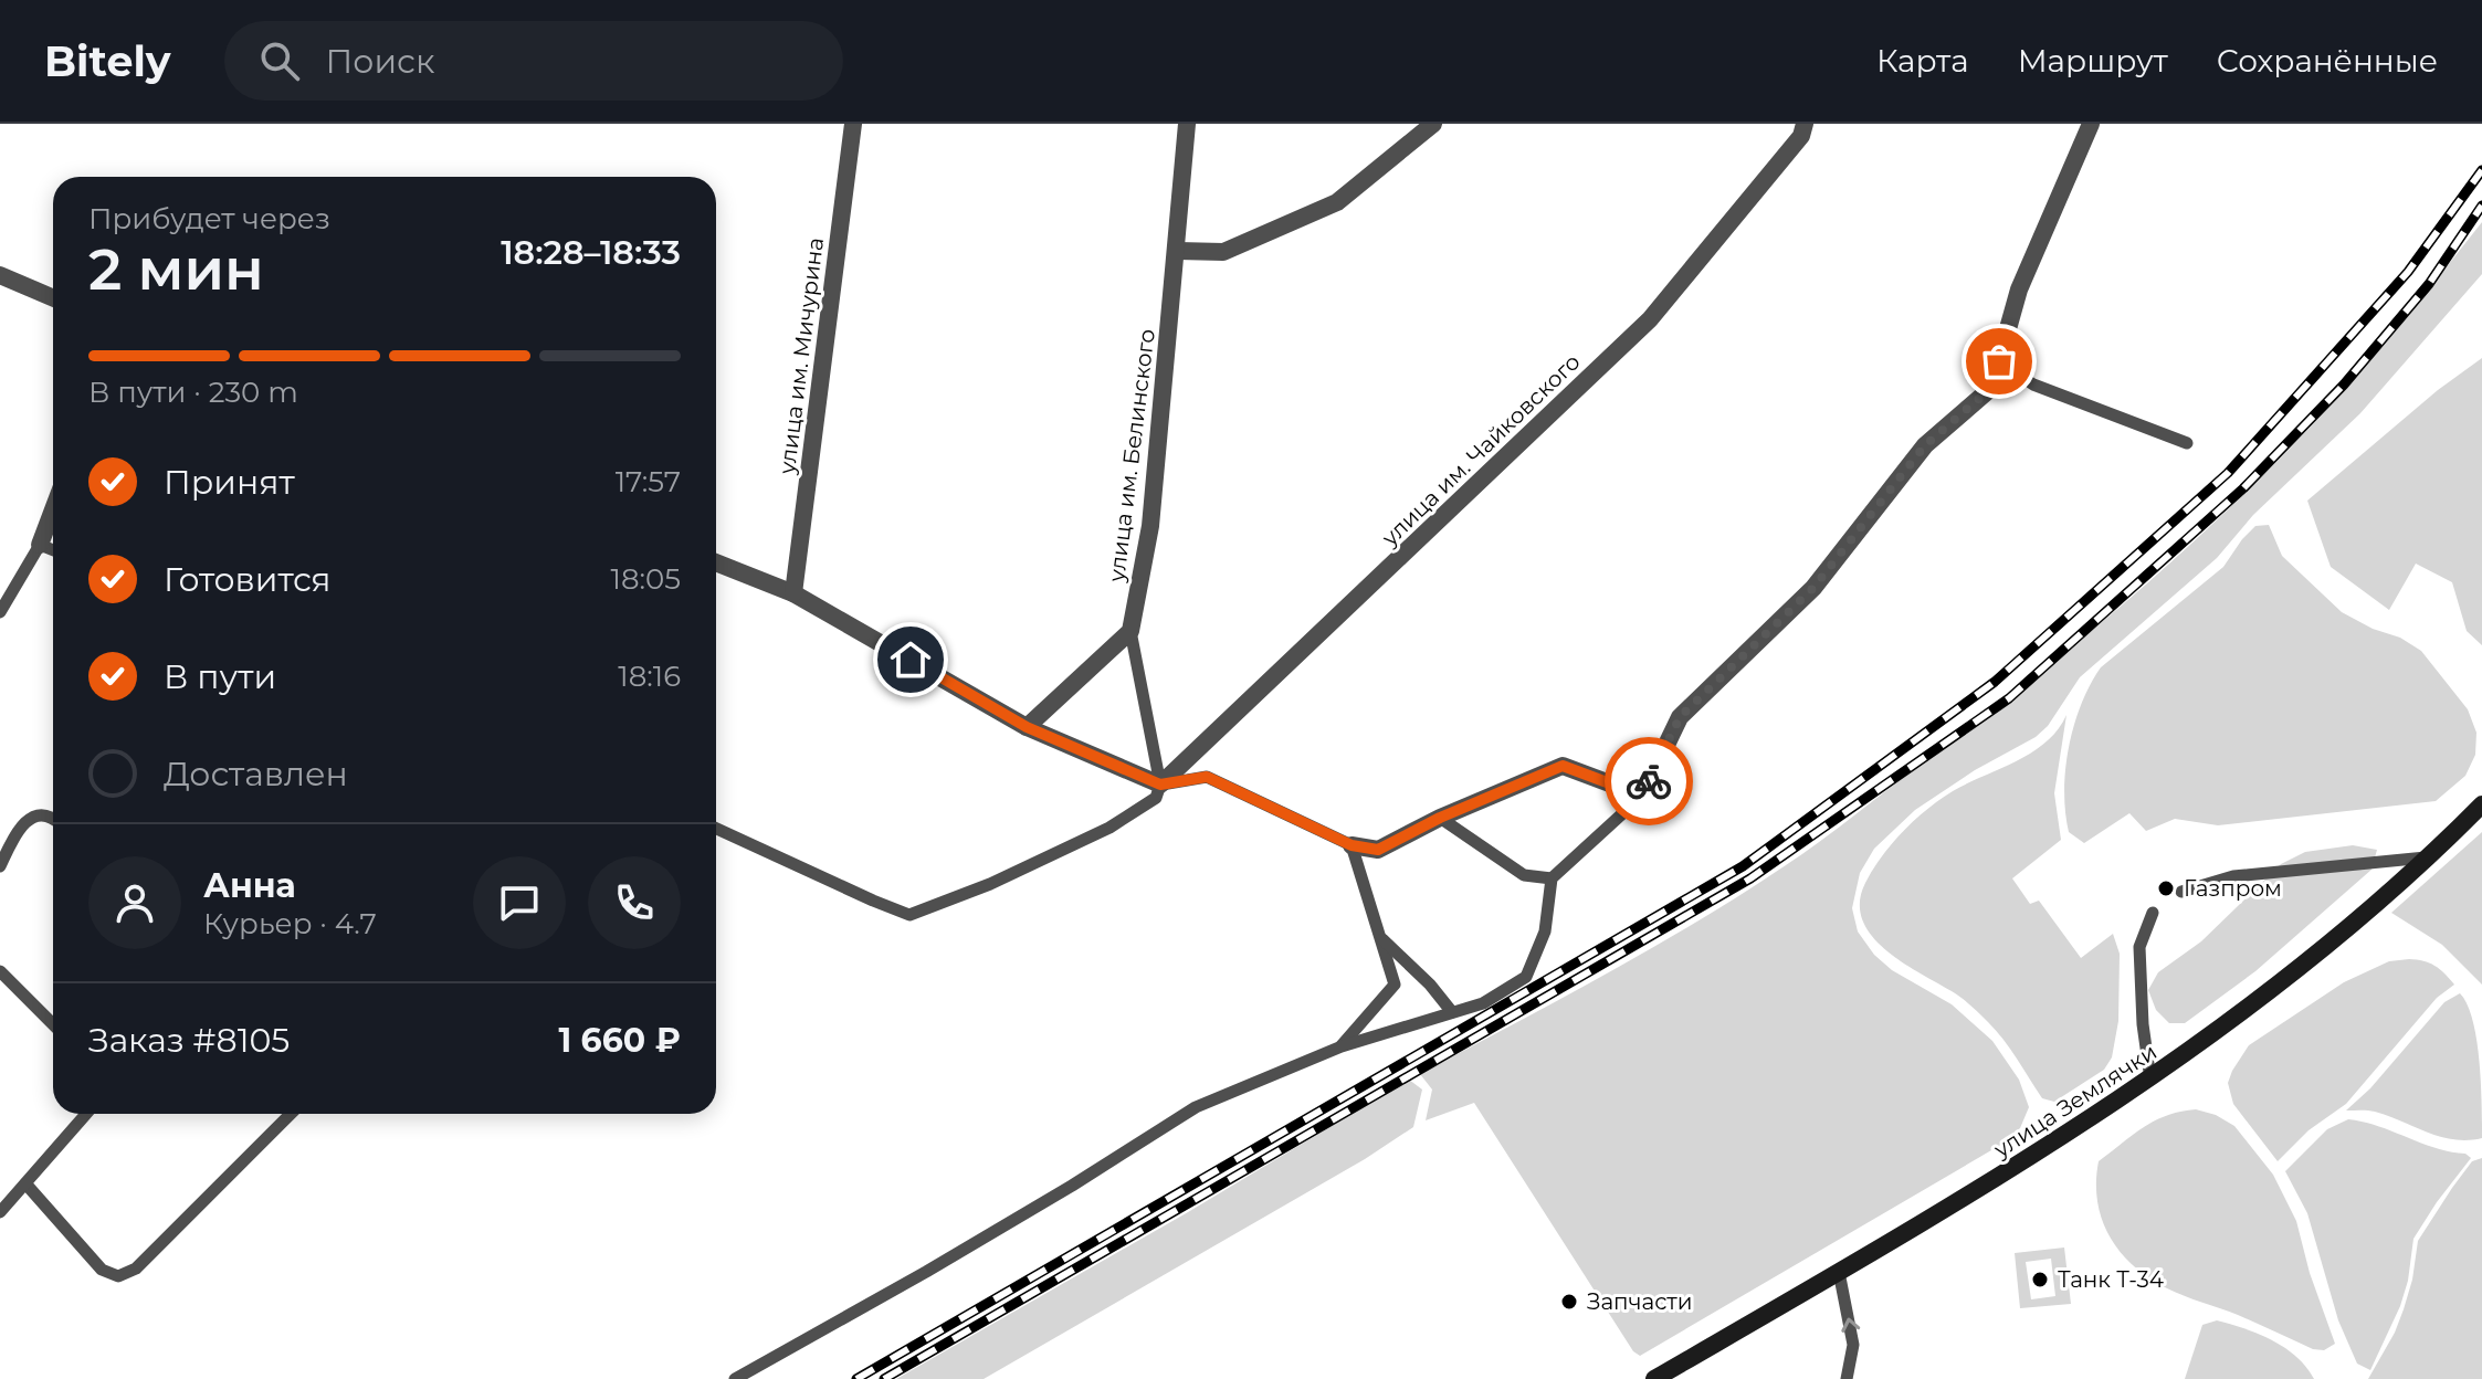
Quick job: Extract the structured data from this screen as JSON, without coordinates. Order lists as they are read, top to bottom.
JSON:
{
  "streets": {
    "main road": ["улица Землячки"],
    "street": ["улица им. Мичурина", "улица им. Чайковского", "улица им. Белинского"]
  },
  "places": ["Газпром", "Танк Т-34", "Запчасти"],
  "page": {
    "header": "Bitely",
    "search": "Поиск",
    "nav": ["Карта", "Маршрут", "Сохранённые"],
    "heading": ["2 мин", "Прибудет через", "18:28–18:33"],
    "panel": [
      "Анна",
      "Курьер · 4.7",
      "Заказ #8105",
      "1 660 ₽"
    ],
    "bar": "В пути · 230 m",
    "list": [
      ["Принят", "17:57"],
      ["Готовится", "18:05"],
      ["В пути", "18:16"],
      "Доставлен"
    ]
  }
}
